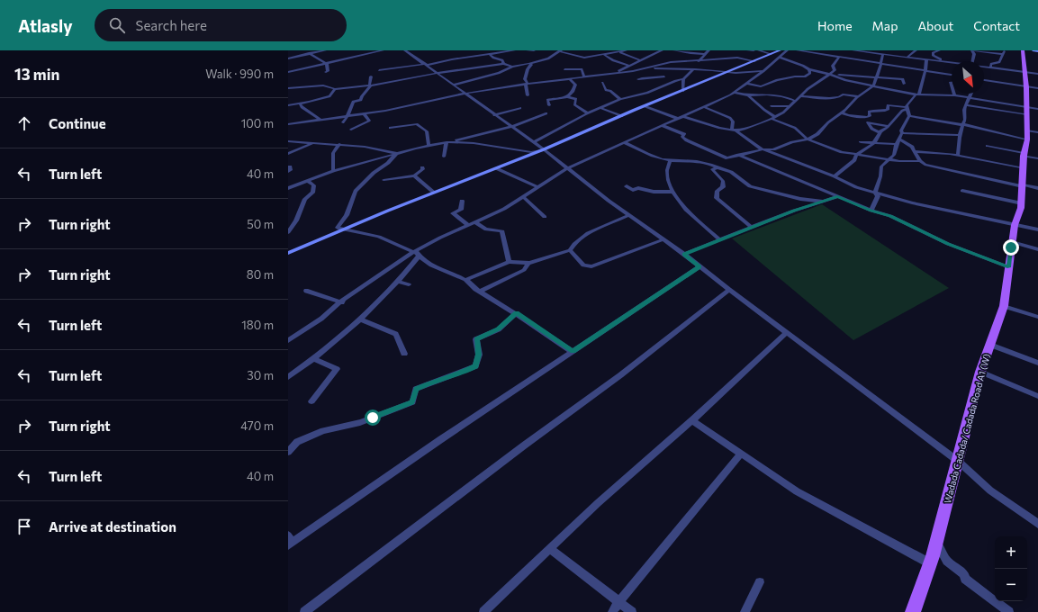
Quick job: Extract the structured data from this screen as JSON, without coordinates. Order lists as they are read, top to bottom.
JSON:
{
  "streets": {
    "main road": ["Wadada Cadada/ Cadada Road A1 (W)"]
  },
  "north": "bottom right",
  "page": {
    "header": "Atlasly",
    "search": "Search here",
    "nav": [
      "Home",
      "Map",
      "About",
      "Contact"
    ],
    "heading": ["13 min", "Walk · 990 m"],
    "list": [
      ["Continue", "100 m"],
      ["Turn left", "40 m"],
      ["Turn right", "50 m"],
      ["Turn right", "80 m"],
      ["Turn left", "180 m"],
      ["Turn left", "30 m"],
      ["Turn right", "470 m"],
      ["Turn left", "40 m"],
      "Arrive at destination"
    ],
    "map_buttons": ["+", "−"]
  }
}
